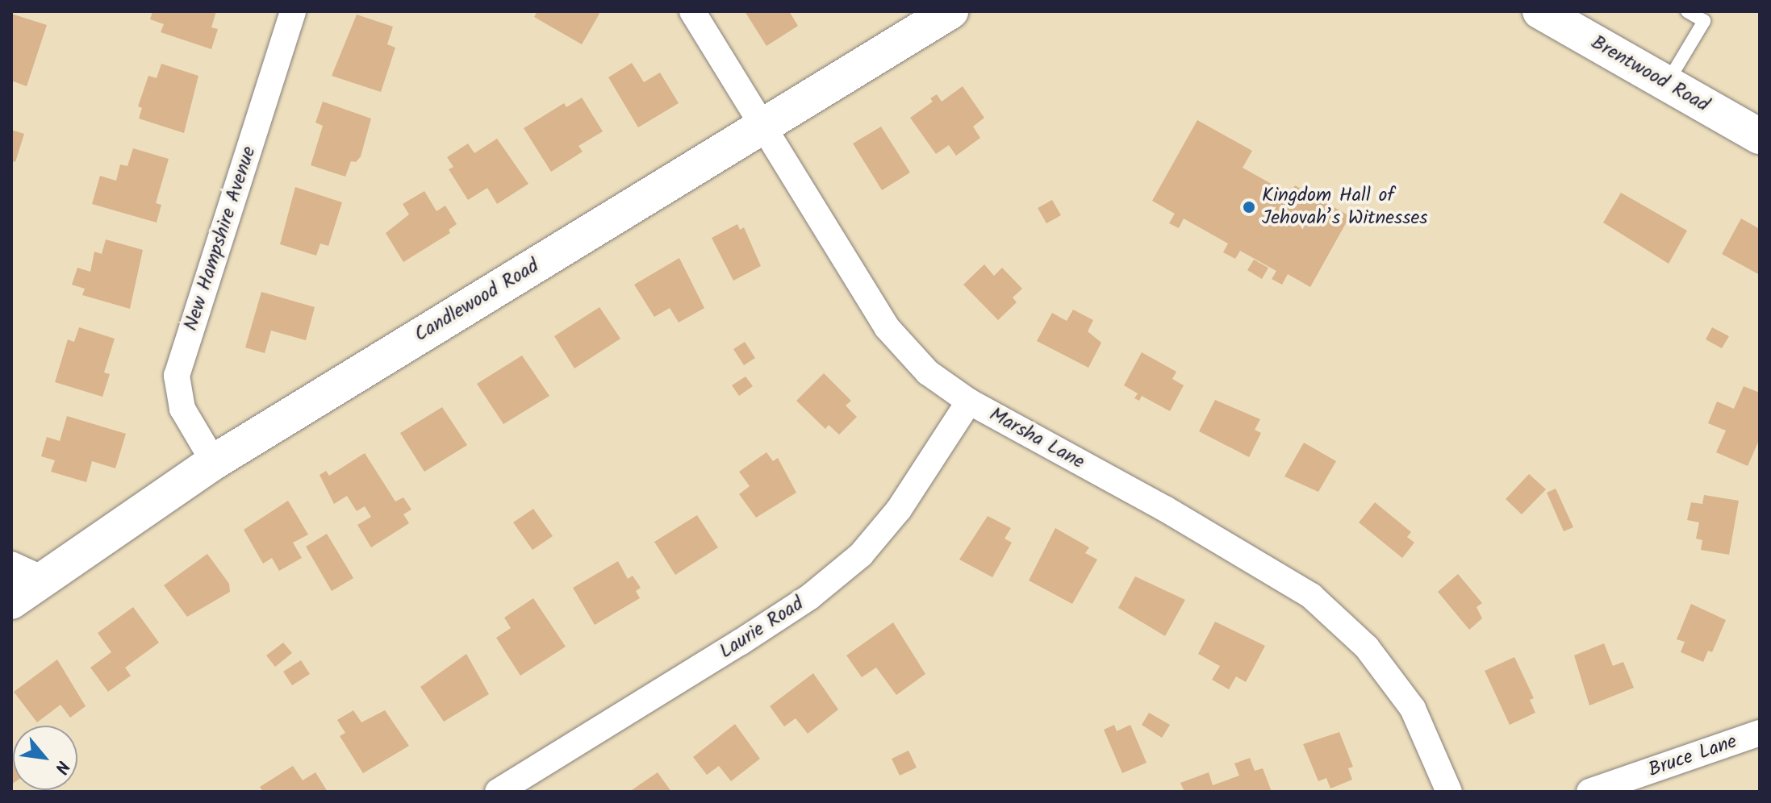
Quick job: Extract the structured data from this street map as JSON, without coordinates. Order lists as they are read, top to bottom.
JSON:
{
  "streets": {
    "street": [
      "Brentwood Road",
      "New Hampshire Avenue",
      "Candlewood Road",
      "Marsha Lane",
      "Laurie Road",
      "Bruce Lane"
    ]
  },
  "crossings": [
    ["New Hampshire Avenue", "Candlewood Road"],
    ["Candlewood Road", "Marsha Lane"],
    ["Marsha Lane", "Laurie Road"]
  ],
  "places": ["Kingdom Hall of Jehovah’s Witnesses"],
  "north": "bottom right"
}
